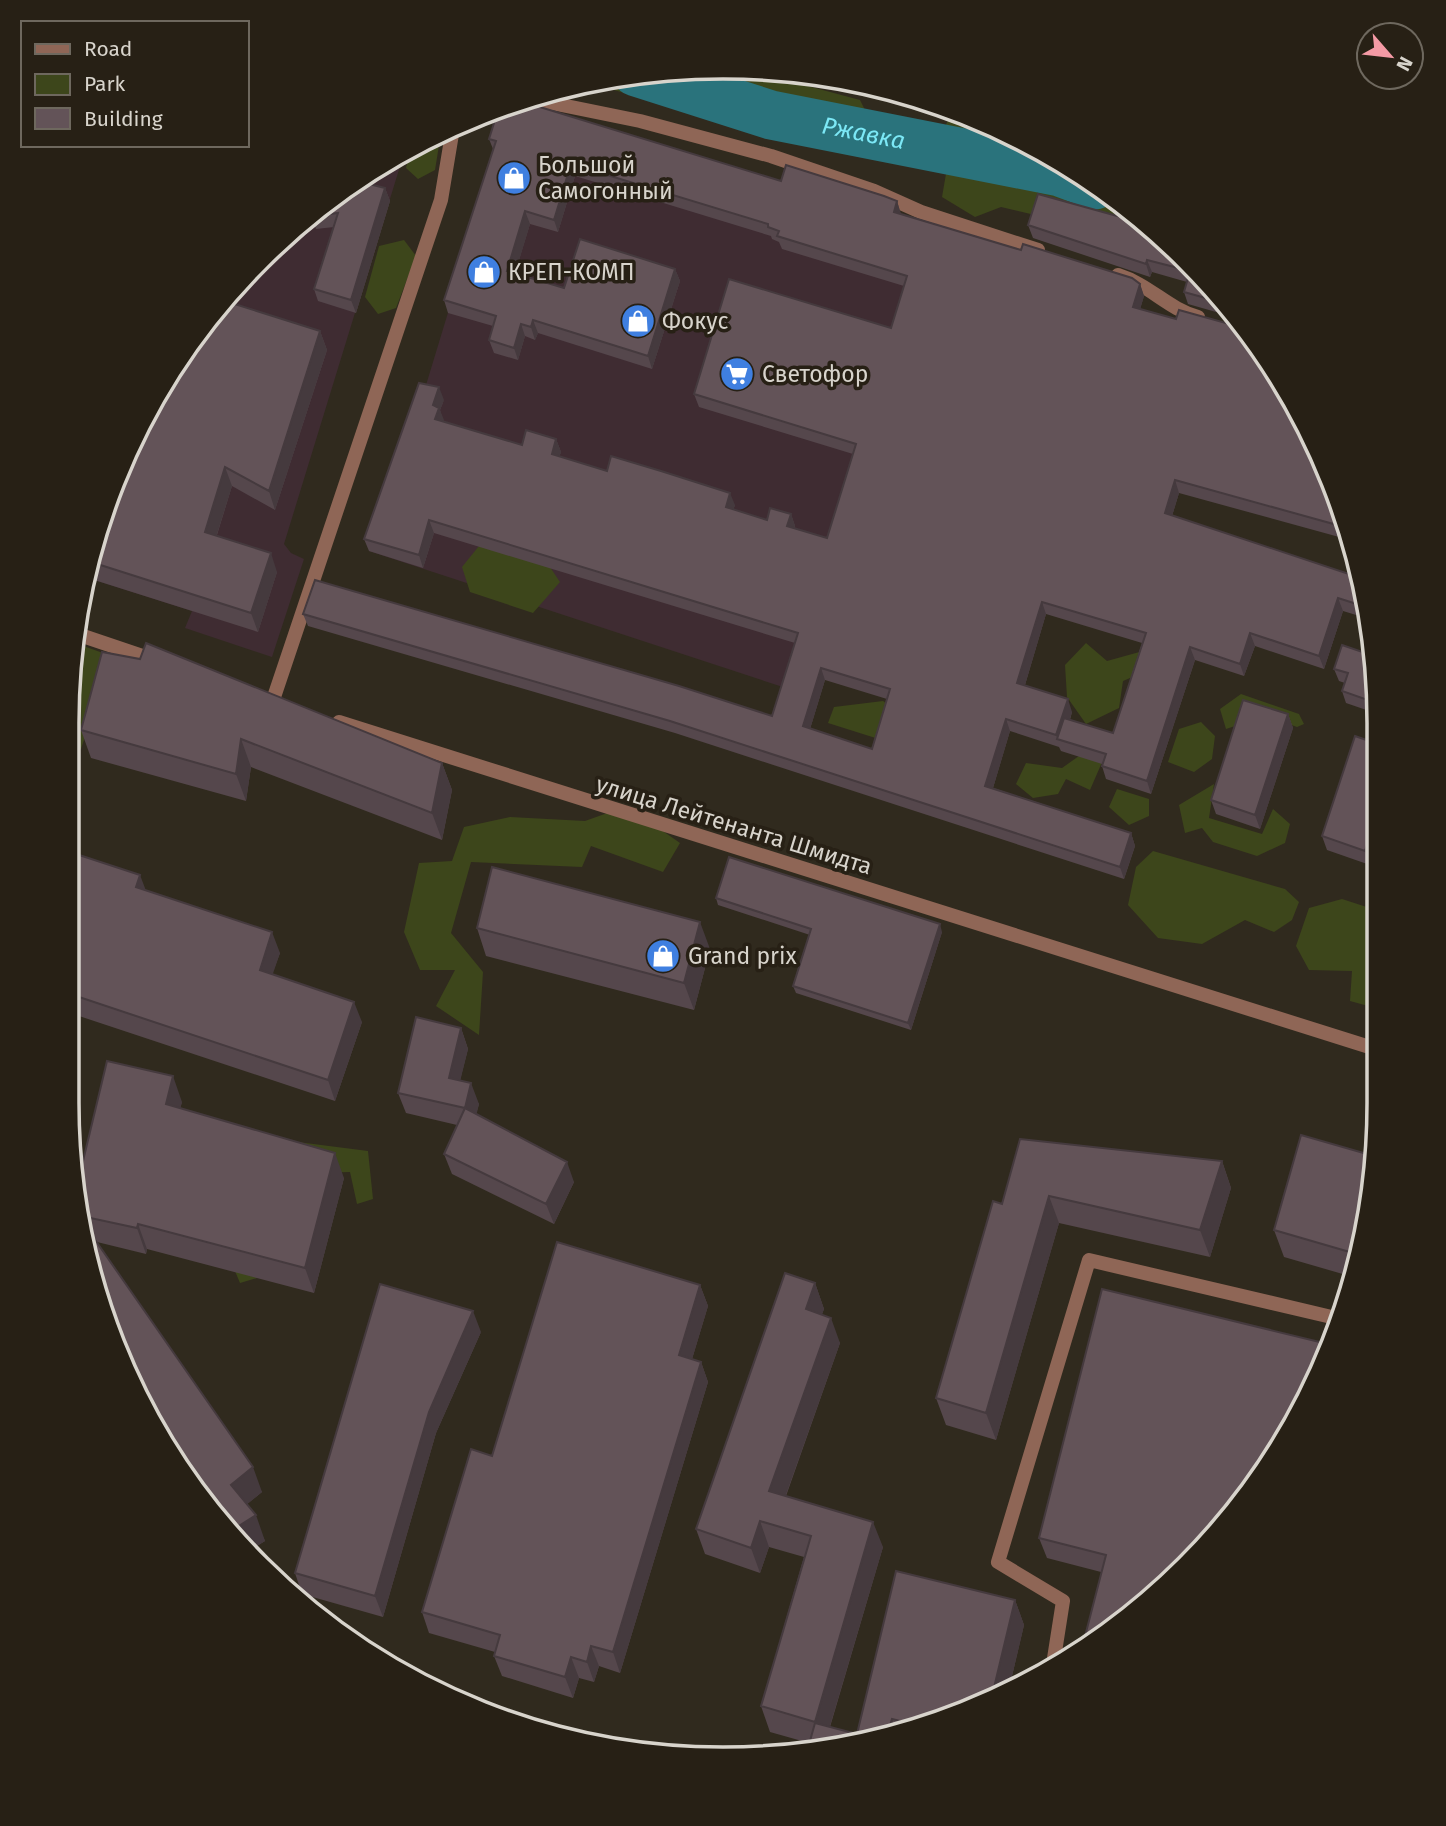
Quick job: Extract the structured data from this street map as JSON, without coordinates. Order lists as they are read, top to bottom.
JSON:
{
  "streets": {
    "street": ["улица Лейтенанта Шмидта"]
  },
  "water": ["Ржавка"],
  "places": {
    "shop": [
      "Большой Самогонный",
      "КРЕП-КОМП",
      "Фокус",
      "Grand prix"
    ],
    "supermarket": ["Светофор"]
  },
  "legend": ["Road", "Park", "Building"],
  "north": "bottom right"
}
